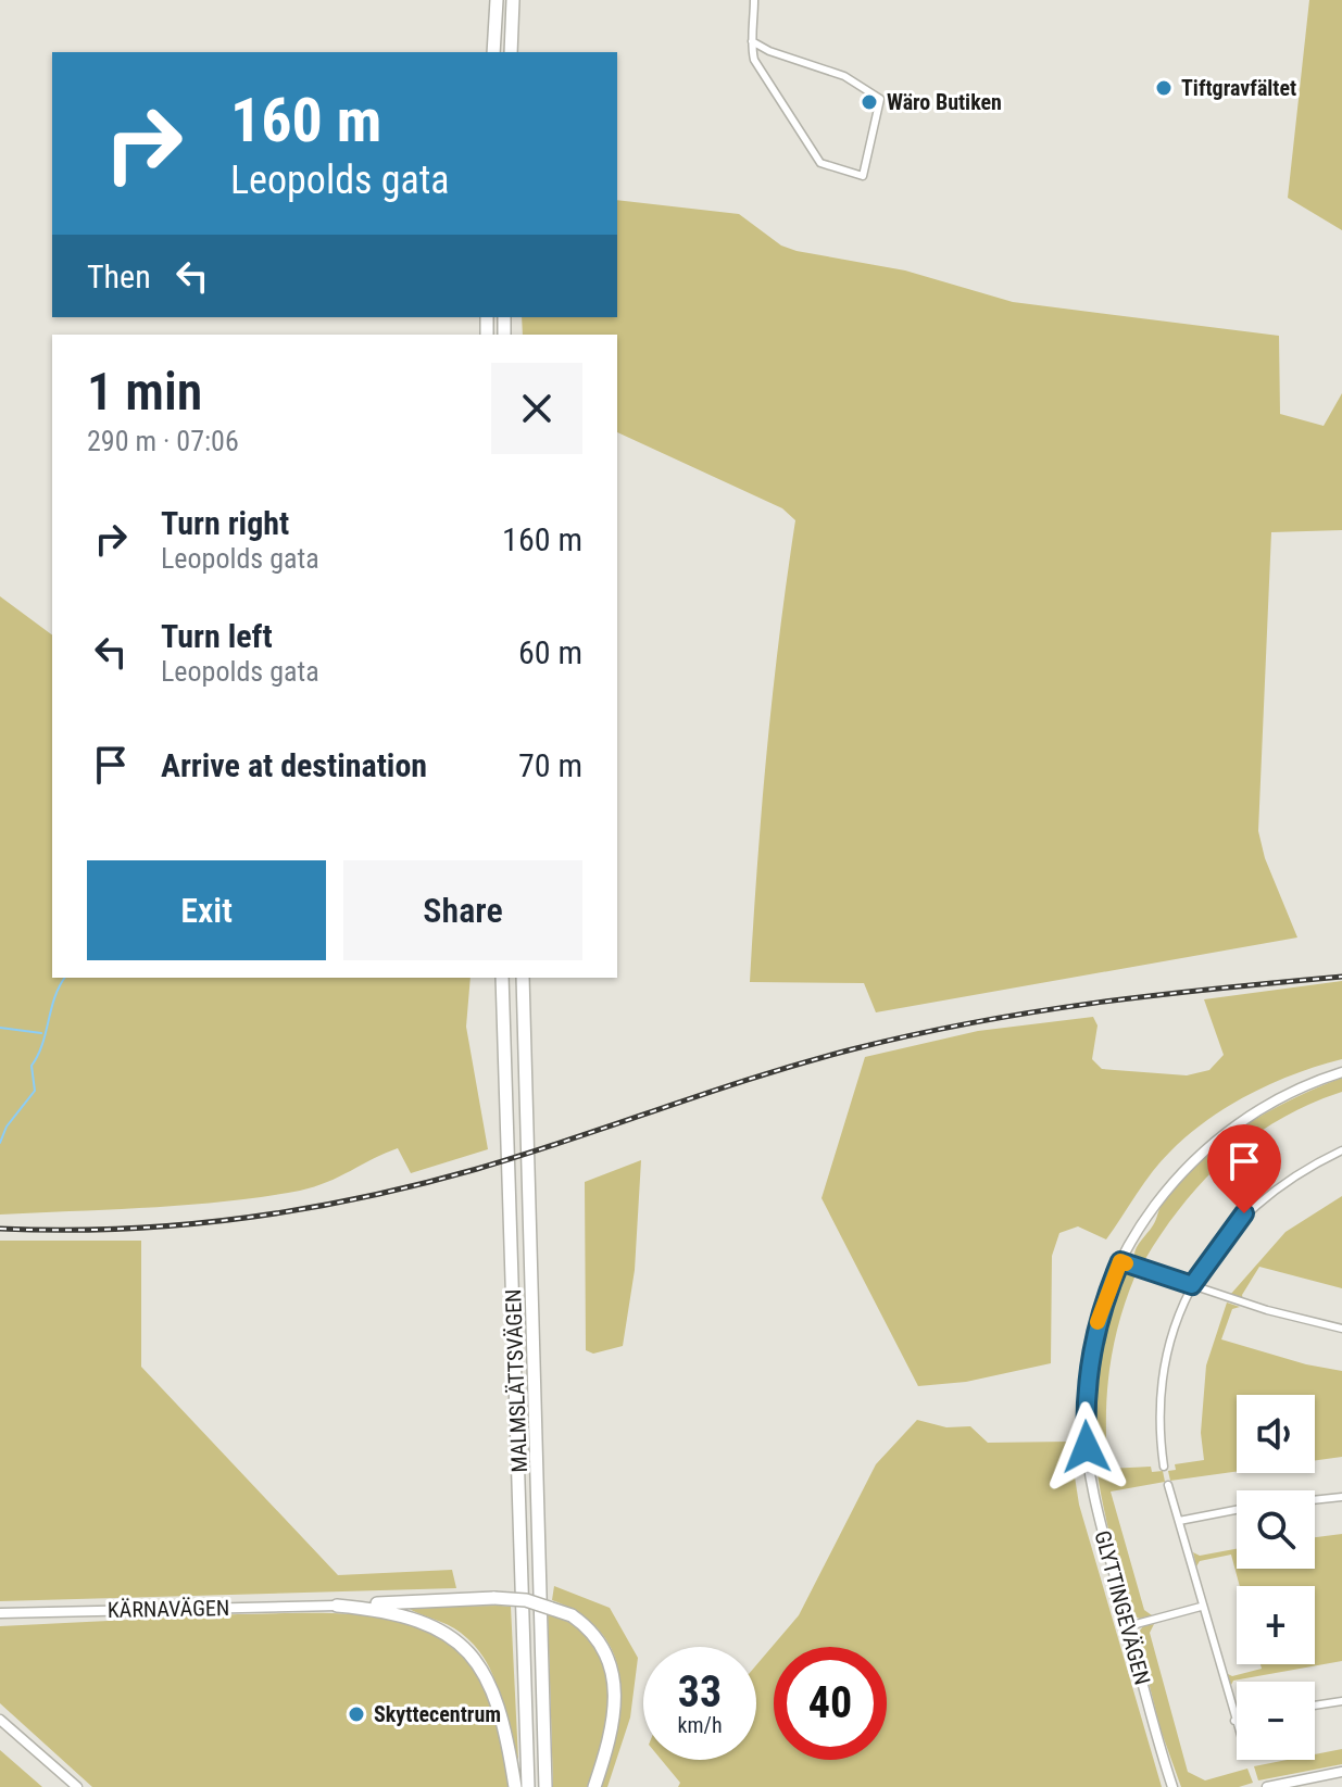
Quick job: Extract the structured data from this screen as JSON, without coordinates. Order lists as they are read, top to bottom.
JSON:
{
  "streets": {
    "highway": ["MALMSLÄTTSVÄGEN"],
    "street": ["GLYTTINGEVÄGEN", "KÄRNAVÄGEN"]
  },
  "places": ["Tiftgravfältet", "Wäro Butiken", "Skyttecentrum"],
  "page": {
    "turn": ["160 m", "Leopolds gata"],
    "then": "Then",
    "heading": ["1 min", "290 m · 07:06"],
    "list": [
      {
        "name": "Turn right",
        "note": "Leopolds gata",
        "value": "160 m"
      },
      {
        "name": "Turn left",
        "note": "Leopolds gata",
        "value": "60 m"
      },
      {
        "name": "Arrive at destination",
        "value": "70 m"
      }
    ],
    "buttons": ["Exit", "Share"],
    "map_buttons": ["+", "−"],
    "speed": "33 km/h",
    "limit": "40"
  }
}
